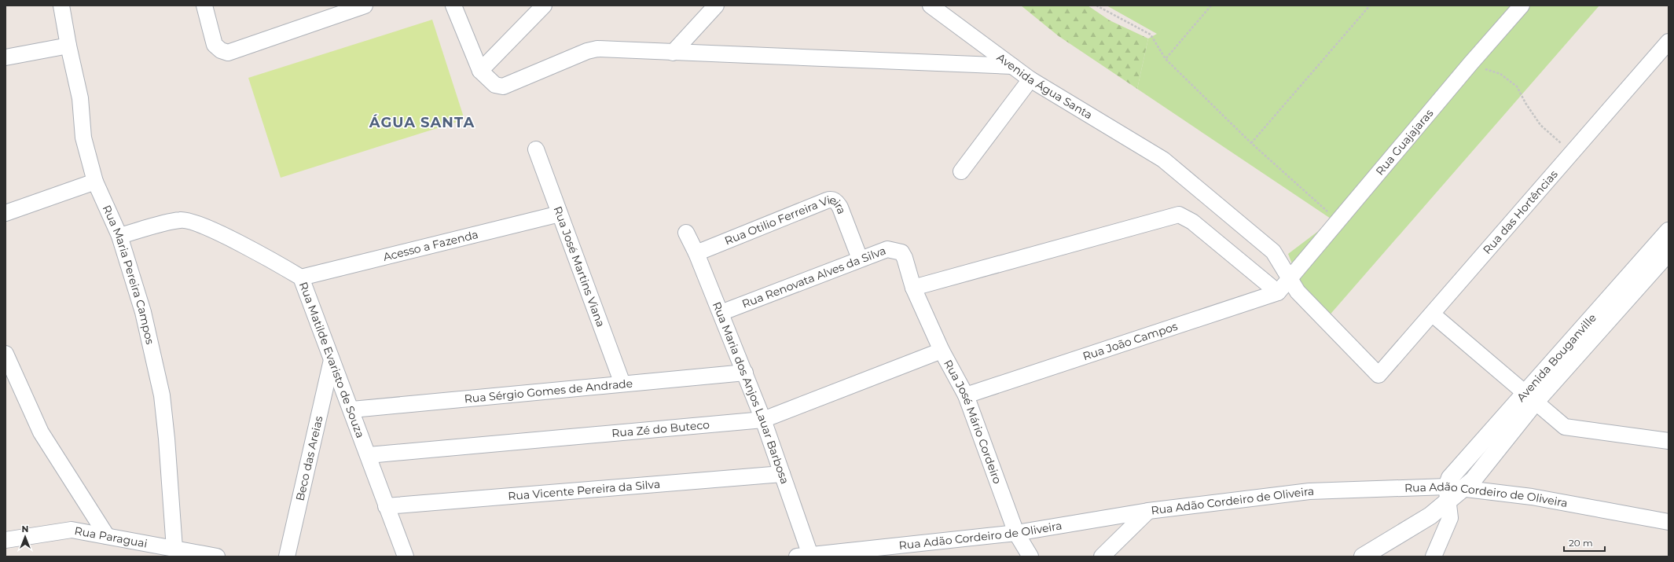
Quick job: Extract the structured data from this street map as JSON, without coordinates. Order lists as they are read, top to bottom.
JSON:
{
  "streets": {
    "street": [
      "Avenida Água Santa",
      "Rua Guajajaras",
      "Rua das Hortências",
      "Rua Otilio Ferreira Vieira",
      "Acesso a Fazenda",
      "Rua José Martins Viana",
      "Rua Maria Pereira Campos",
      "Rua Renovata Alves da Silva",
      "Rua João Campos",
      "Avenida Bouganville",
      "Rua Matilde Evaristo de Souza",
      "Rua Sérgio Gomes de Andrade",
      "Rua Maria dos Anjos Lauar Barbosa",
      "Rua José Mário Cordeiro",
      "Rua Zé do Buteco",
      "Beco das Areias",
      "Rua Vicente Pereira da Silva",
      "Rua Adão Cordeiro de Oliveira",
      "Rua Paraguai"
    ]
  },
  "crossings": [
    ["Avenida Água Santa", "Rua Guajajaras"],
    ["Avenida Água Santa", "Rua das Hortências"],
    ["Rua Otilio Ferreira Vieira", "Rua Renovata Alves da Silva"],
    ["Rua Otilio Ferreira Vieira", "Rua Maria dos Anjos Lauar Barbosa"],
    ["Acesso a Fazenda", "Rua José Martins Viana"],
    ["Acesso a Fazenda", "Rua Matilde Evaristo de Souza"],
    ["Rua José Martins Viana", "Rua Sérgio Gomes de Andrade"],
    ["Rua Maria Pereira Campos", "Rua Matilde Evaristo de Souza"],
    ["Rua Maria Pereira Campos", "Rua Paraguai"],
    ["Rua Renovata Alves da Silva", "Rua Maria dos Anjos Lauar Barbosa"],
    ["Rua Renovata Alves da Silva", "Rua José Mário Cordeiro"],
    ["Rua João Campos", "Rua José Mário Cordeiro"],
    ["Avenida Bouganville", "Rua Adão Cordeiro de Oliveira"],
    ["Rua Matilde Evaristo de Souza", "Rua Sérgio Gomes de Andrade"],
    ["Rua Matilde Evaristo de Souza", "Rua Zé do Buteco"],
    ["Rua Matilde Evaristo de Souza", "Beco das Areias"],
    ["Rua Matilde Evaristo de Souza", "Rua Vicente Pereira da Silva"],
    ["Rua Sérgio Gomes de Andrade", "Rua Maria dos Anjos Lauar Barbosa"],
    ["Rua Maria dos Anjos Lauar Barbosa", "Rua Zé do Buteco"],
    ["Rua Maria dos Anjos Lauar Barbosa", "Rua Vicente Pereira da Silva"],
    ["Rua Maria dos Anjos Lauar Barbosa", "Rua Adão Cordeiro de Oliveira"],
    ["Rua José Mário Cordeiro", "Rua Zé do Buteco"],
    ["Rua José Mário Cordeiro", "Rua Adão Cordeiro de Oliveira"]
  ],
  "districts": ["ÁGUA SANTA"],
  "scale_bar": "20 m",
  "north": "top"
}
